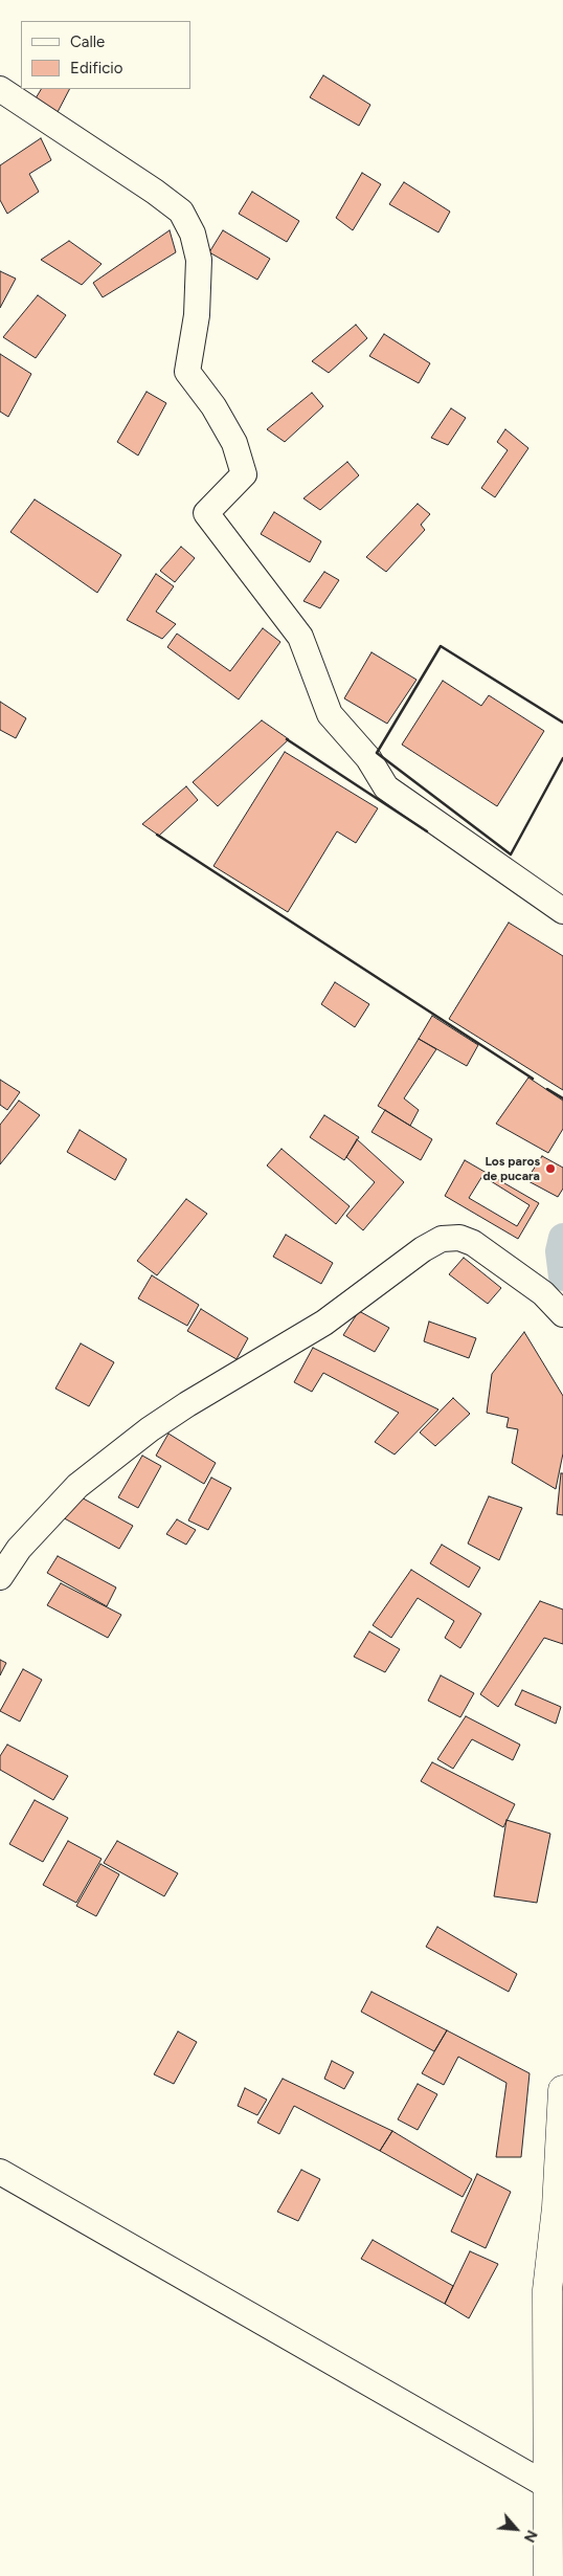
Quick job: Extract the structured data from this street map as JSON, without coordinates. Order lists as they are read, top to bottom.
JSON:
{
  "places": ["Los paros de pucara"],
  "legend": ["Calle", "Edificio"],
  "north": "bottom right"
}
